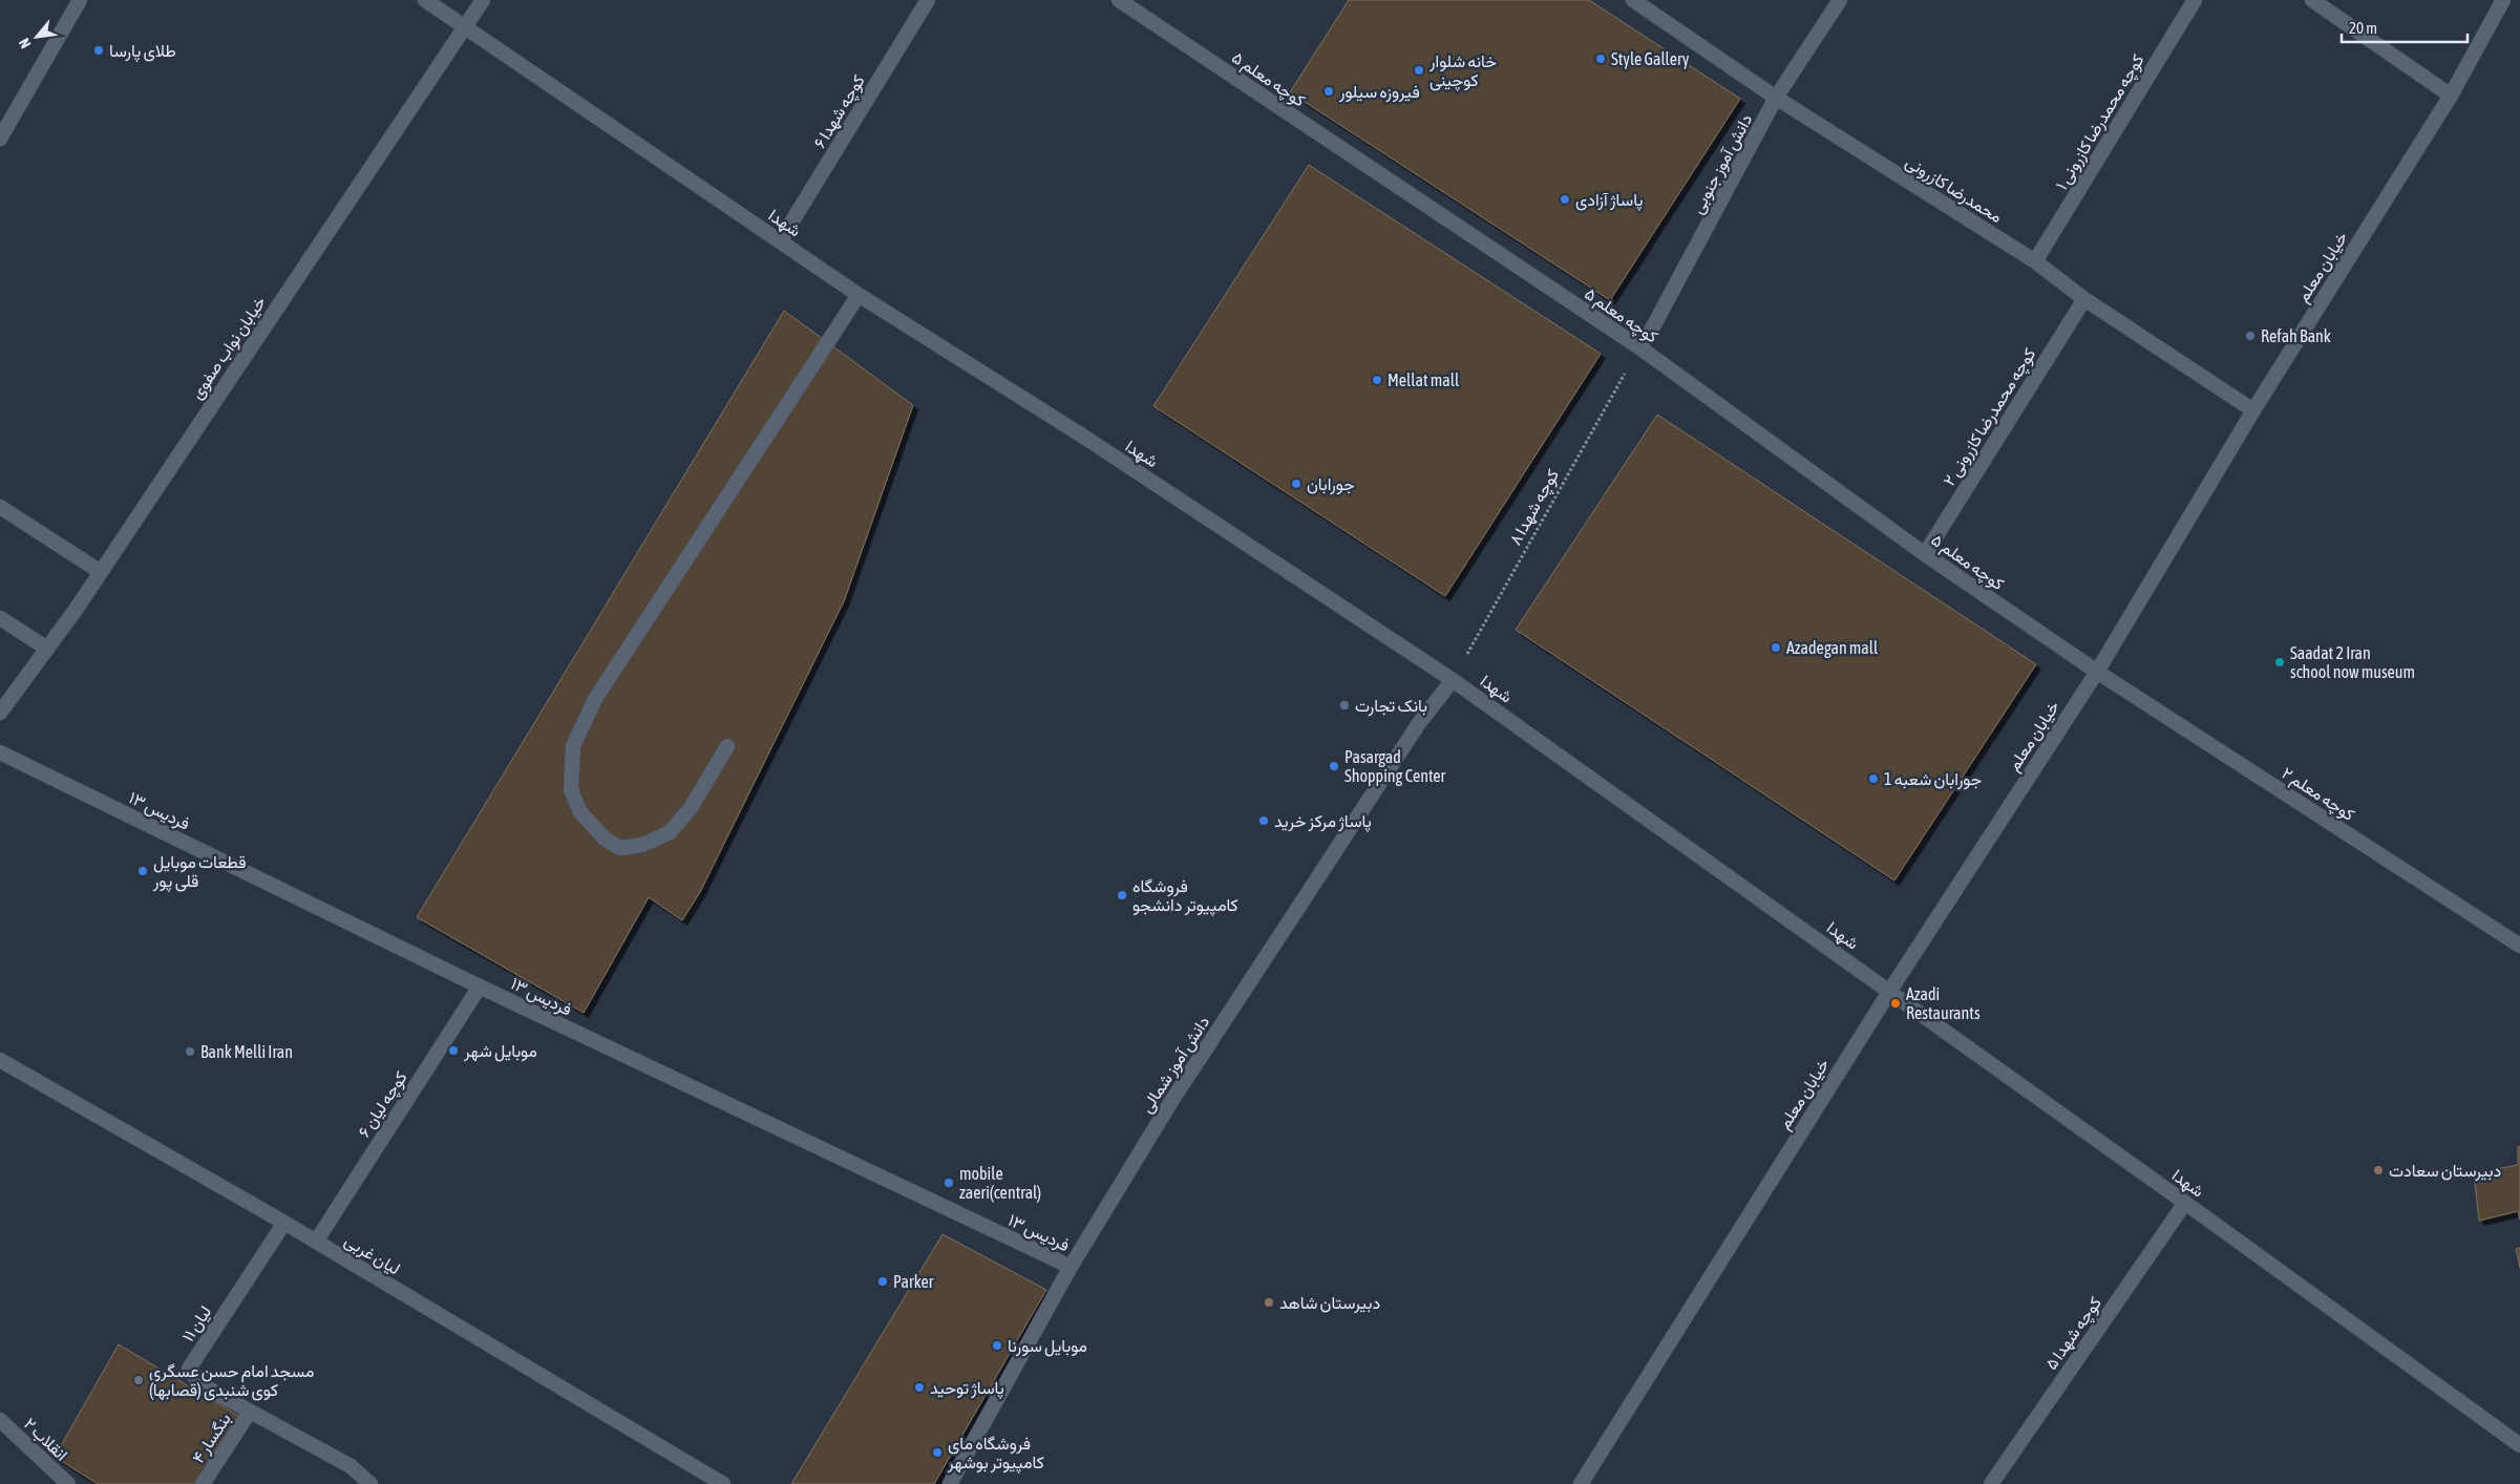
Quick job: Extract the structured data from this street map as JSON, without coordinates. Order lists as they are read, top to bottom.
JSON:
{
  "streets": {
    "street": [
      "کوچه معلم ۵",
      "کوچه شهدا ۶",
      "کوچه محمدرضا کازرونی ۱",
      "دانش آموز جنوبی",
      "محمدرضا کازرونی",
      "شهدا",
      "خیابان معلم",
      "خیابان نواب صفوی",
      "کوچه محمدرضا کازرونی ۲",
      "کوچه معلم ۲",
      "فردیس ۱۳",
      "دانش آموز شمالی",
      "کوچه لیان ۶",
      "لیان غربی",
      "لیان ۱۱",
      "کوچه شهدا ۵",
      "بنگسار ۴",
      "انقلاب ۲"
    ],
    "path": ["کوچه شهدا ۸"]
  },
  "crossings": [
    ["کوچه معلم ۵", "دانش آموز جنوبی"],
    ["کوچه معلم ۵", "خیابان معلم"],
    ["کوچه معلم ۵", "کوچه محمدرضا کازرونی ۲"],
    ["کوچه معلم ۵", "کوچه شهدا ۸"],
    ["کوچه معلم ۵", "کوچه معلم ۲"],
    ["کوچه شهدا ۶", "شهدا"],
    ["کوچه محمدرضا کازرونی ۱", "محمدرضا کازرونی"],
    ["دانش آموز جنوبی", "محمدرضا کازرونی"],
    ["دانش آموز جنوبی", "کوچه شهدا ۸"],
    ["محمدرضا کازرونی", "خیابان معلم"],
    ["محمدرضا کازرونی", "کوچه محمدرضا کازرونی ۲"],
    ["شهدا", "خیابان معلم"],
    ["شهدا", "خیابان نواب صفوی"],
    ["شهدا", "کوچه شهدا ۸"],
    ["شهدا", "دانش آموز شمالی"],
    ["شهدا", "کوچه شهدا ۵"],
    ["خیابان معلم", "کوچه معلم ۲"],
    ["کوچه شهدا ۸", "دانش آموز شمالی"],
    ["فردیس ۱۳", "دانش آموز شمالی"],
    ["فردیس ۱۳", "کوچه لیان ۶"],
    ["کوچه لیان ۶", "لیان غربی"],
    ["لیان غربی", "لیان ۱۱"],
    ["لیان ۱۱", "بنگسار ۴"]
  ],
  "places": [
    "طلای پارسا",
    "Style Gallery",
    "خانه شلوار کوچینی",
    "فیروزه سیلور",
    "پاساژ آزادی",
    "Refah Bank",
    "Mellat mall",
    "جورابان",
    "Azadegan mall",
    "Saadat 2 Iran school now museum",
    "بانک تجارت",
    "Pasargad Shopping Center",
    "جورابان شعبه 1",
    "پاساژ مرکز خرید",
    "قطعات موبایل قلی پور",
    "فروشگاه کامپیوتر دانشجو",
    "Azadi Restaurants",
    "موبایل شهر",
    "Bank Melli Iran",
    "دبیرستان سعادت",
    "mobile zaeri(central)",
    "Parker",
    "دبیرستان شاهد",
    "موبایل سورنا",
    "مسجد امام حسن عسگری کوی شنبدی (قصابها)",
    "پاساژ توحید",
    "فروشگاه مای کامپیوتر بوشهر"
  ],
  "scale_bar": "20 m",
  "north": "bottom left"
}
